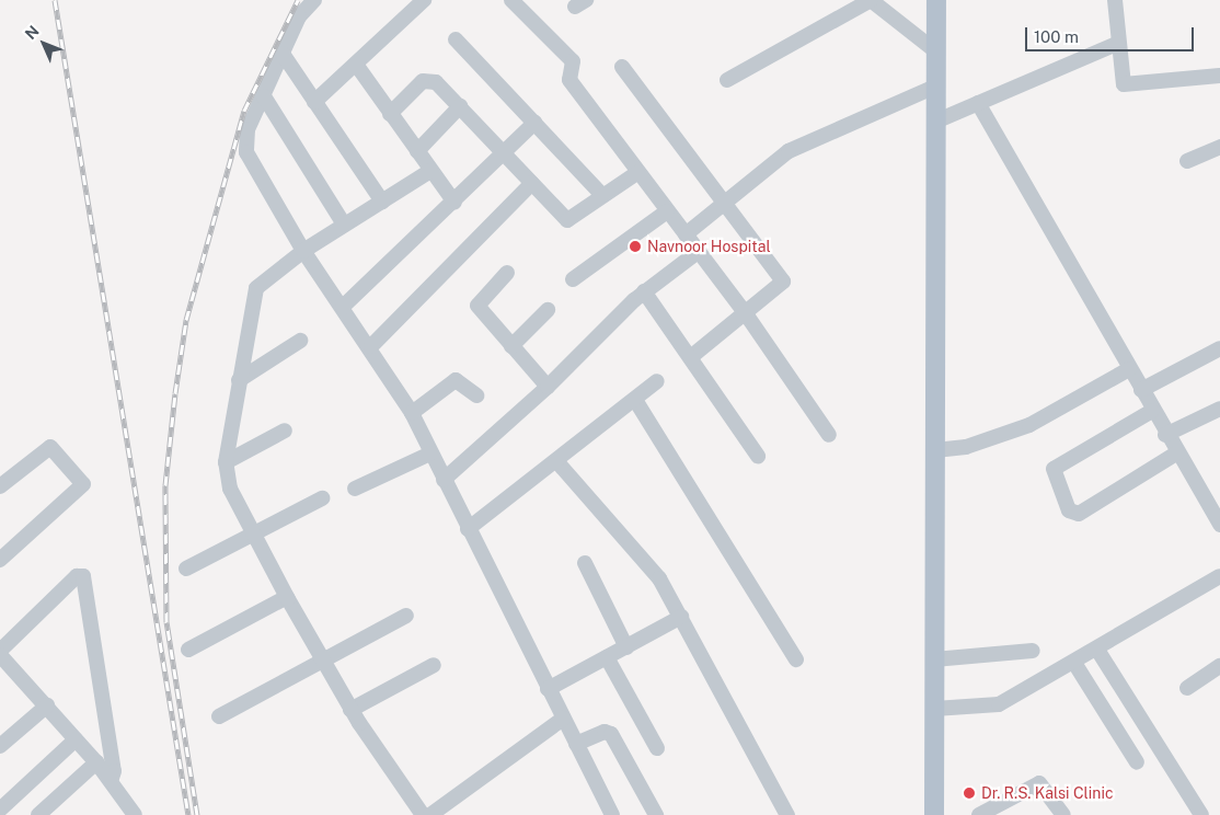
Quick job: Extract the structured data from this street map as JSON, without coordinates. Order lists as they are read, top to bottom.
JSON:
{
  "places": ["Navnoor Hospital", "Dr. R.S. Kalsi Clinic"],
  "scale_bar": "100 m",
  "north": "top left"
}
